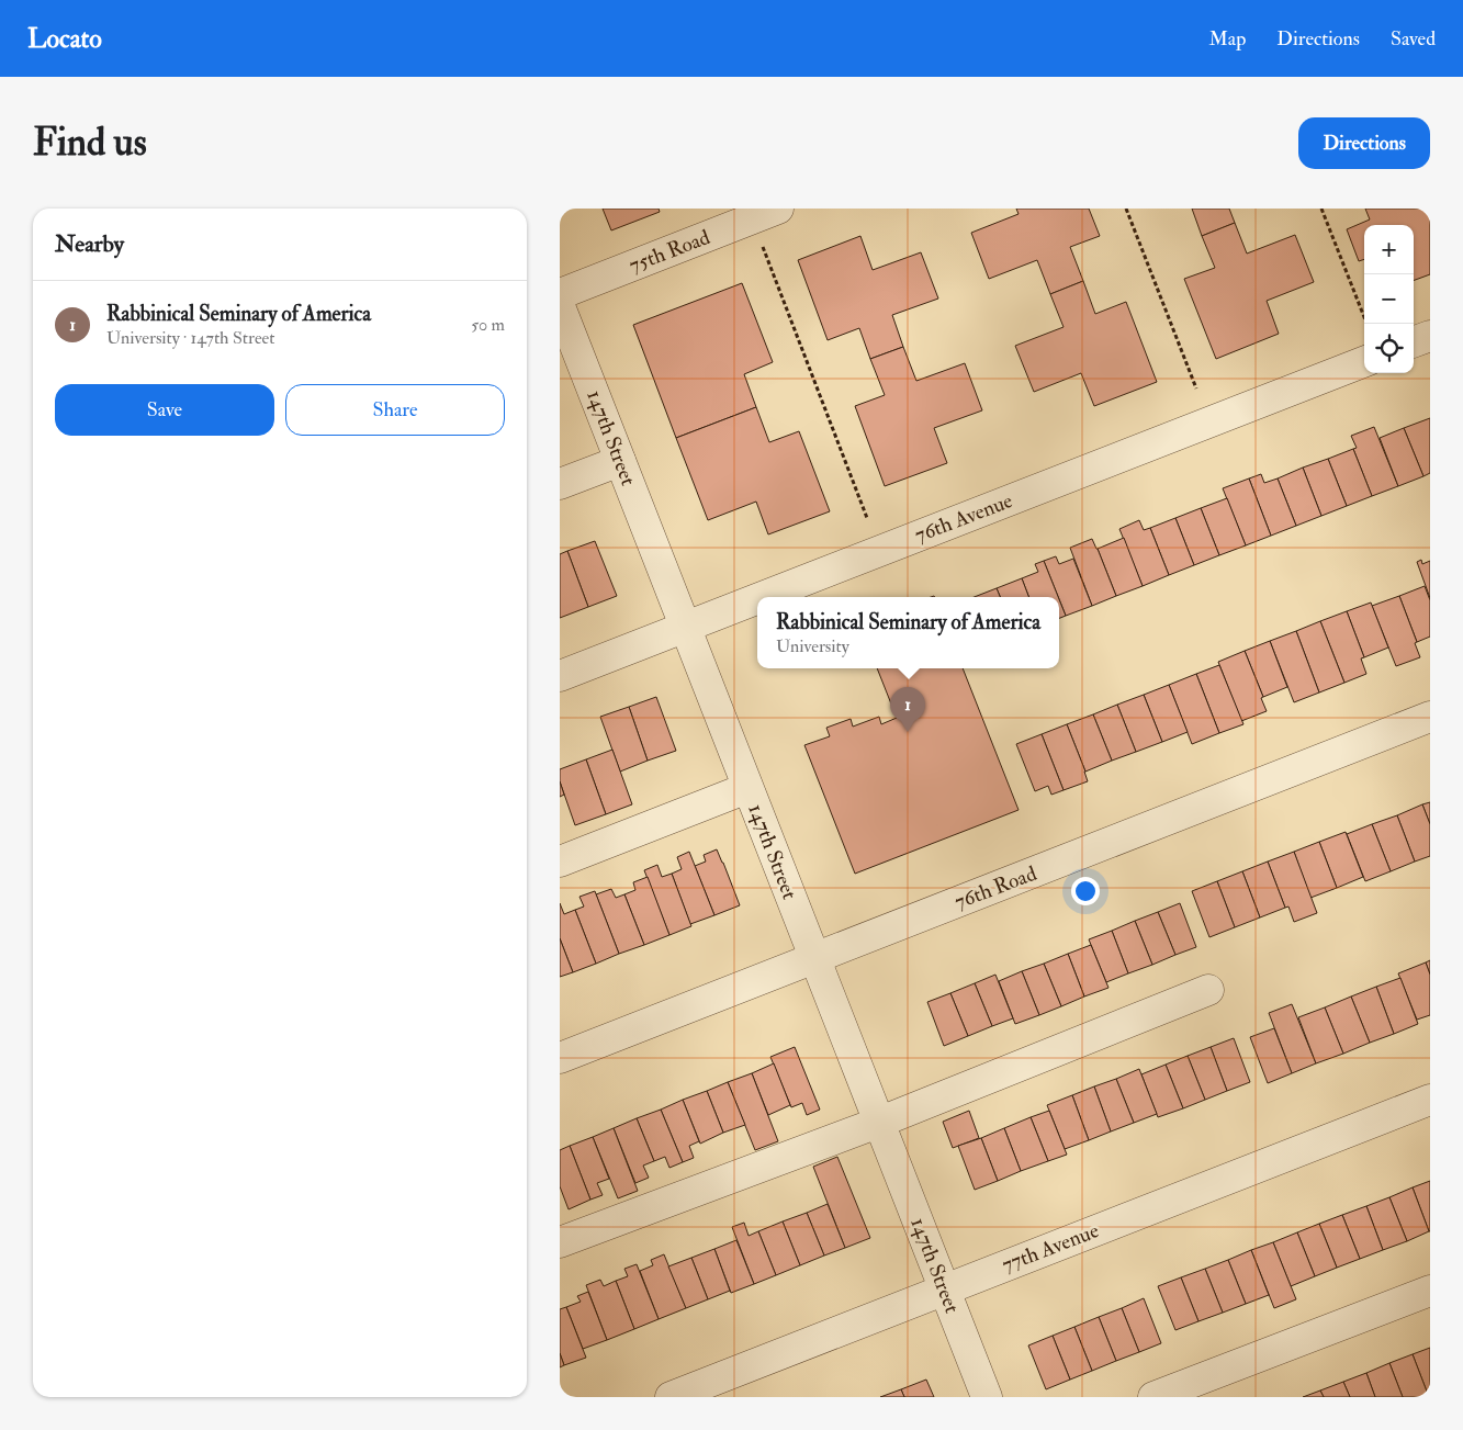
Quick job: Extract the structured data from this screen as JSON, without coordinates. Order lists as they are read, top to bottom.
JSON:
{
  "streets": {
    "street": [
      "75th Road",
      "147th Street",
      "76th Avenue",
      "76th Road",
      "77th Avenue"
    ]
  },
  "crossings": [
    ["147th Street", "76th Avenue"],
    ["147th Street", "76th Road"],
    ["147th Street", "77th Avenue"]
  ],
  "page": {
    "header": "Locato",
    "nav": ["Map", "Directions", "Saved"],
    "buttons": [
      "Directions",
      ["Save", "Share"]
    ],
    "title": "Find us",
    "heading": "Nearby",
    "map_buttons": ["+", "−"],
    "list": [
      {
        "mark": "1",
        "name": "Rabbinical Seminary of America",
        "note": "University · 147th Street",
        "value": "50 m"
      }
    ],
    "popup": ["Rabbinical Seminary of America", "University"],
    "pins": "1"
  }
}
